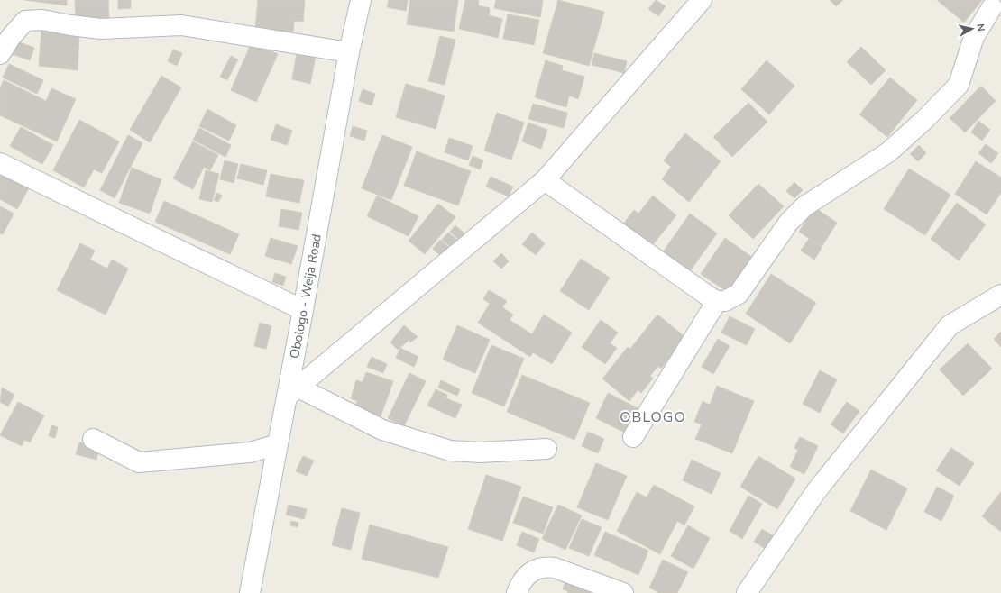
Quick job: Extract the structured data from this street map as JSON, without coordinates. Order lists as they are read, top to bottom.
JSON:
{
  "streets": {
    "street": ["Obologo - Weija Road"]
  },
  "districts": ["OBLOGO"],
  "north": "right"
}
